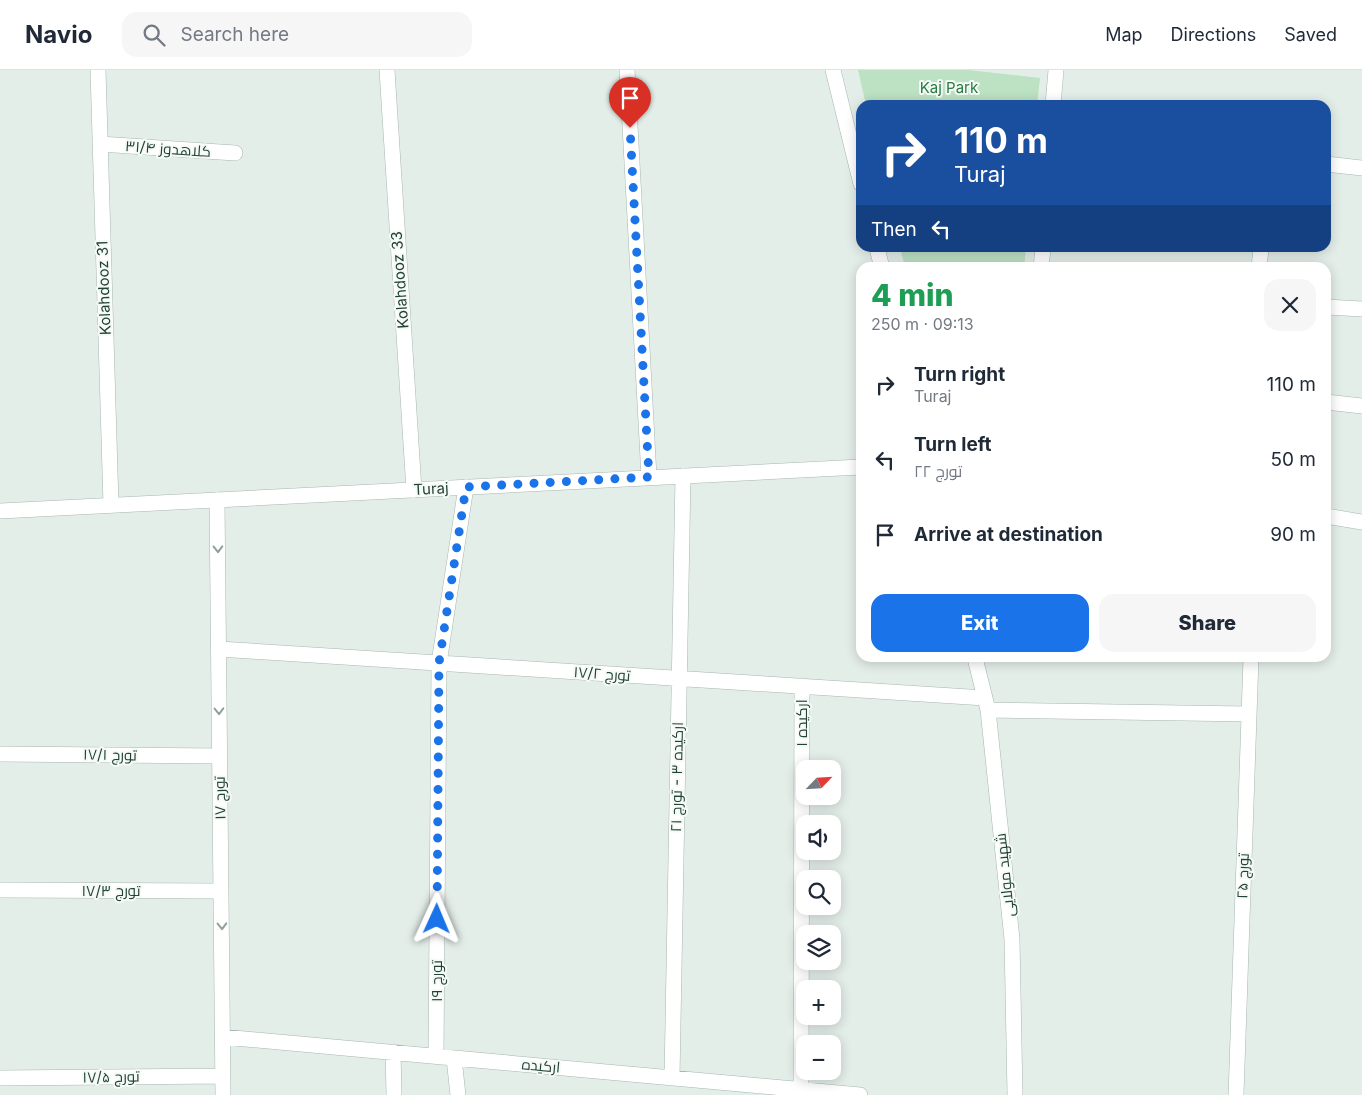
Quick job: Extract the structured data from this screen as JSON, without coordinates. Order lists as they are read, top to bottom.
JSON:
{
  "streets": {
    "street": [
      "کلاهدوز ۳۱/۴",
      "Kolahdooz 33",
      "Kolahdooz 31",
      "Turaj",
      "تورج ۱۷/۲",
      "ارکیده ۱",
      "تورج ۱۷/۱",
      "ارکیده ۳ - تورج ۲۱",
      "تورج ۱۷",
      "شهید مولایی",
      "تورج ۲۵",
      "تورج ۱۷/۳",
      "تورج ۱۹",
      "ارکیده",
      "تورج ۱۷/۵"
    ]
  },
  "crossings": [
    ["کلاهدوز ۳۱/۴", "Kolahdooz 31"],
    ["Kolahdooz 33", "Turaj"],
    ["Kolahdooz 31", "Turaj"],
    ["Turaj", "ارکیده ۳ - تورج ۲۱"],
    ["Turaj", "تورج ۱۷"],
    ["Turaj", "تورج ۱۹"],
    ["تورج ۱۷/۲", "ارکیده ۱"],
    ["تورج ۱۷/۲", "ارکیده ۳ - تورج ۲۱"],
    ["تورج ۱۷/۲", "تورج ۱۷"],
    ["تورج ۱۷/۲", "شهید مولایی"],
    ["تورج ۱۷/۲", "تورج ۲۵"],
    ["تورج ۱۷/۲", "تورج ۱۹"],
    ["ارکیده ۱", "ارکیده"],
    ["تورج ۱۷/۱", "تورج ۱۷"],
    ["ارکیده ۳ - تورج ۲۱", "ارکیده"],
    ["تورج ۱۷", "تورج ۱۷/۳"],
    ["تورج ۱۷", "ارکیده"],
    ["تورج ۱۷", "تورج ۱۷/۵"],
    ["تورج ۱۹", "ارکیده"]
  ],
  "one_way": ["تورج ۱۷"],
  "parks": ["Kaj Park"],
  "north": "top right",
  "page": {
    "header": "Navio",
    "search": "Search here",
    "nav": ["Map", "Directions", "Saved"],
    "turn": ["110 m", "Turaj"],
    "then": "Then",
    "heading": ["4 min", "250 m · 09:13"],
    "list": [
      {
        "name": "Turn right",
        "note": "Turaj",
        "value": "110 m"
      },
      {
        "name": "Turn left",
        "note": "تورج ۲۲",
        "value": "50 m"
      },
      {
        "name": "Arrive at destination",
        "value": "90 m"
      }
    ],
    "buttons": ["Exit", "Share"],
    "map_buttons": ["+", "−"]
  }
}
